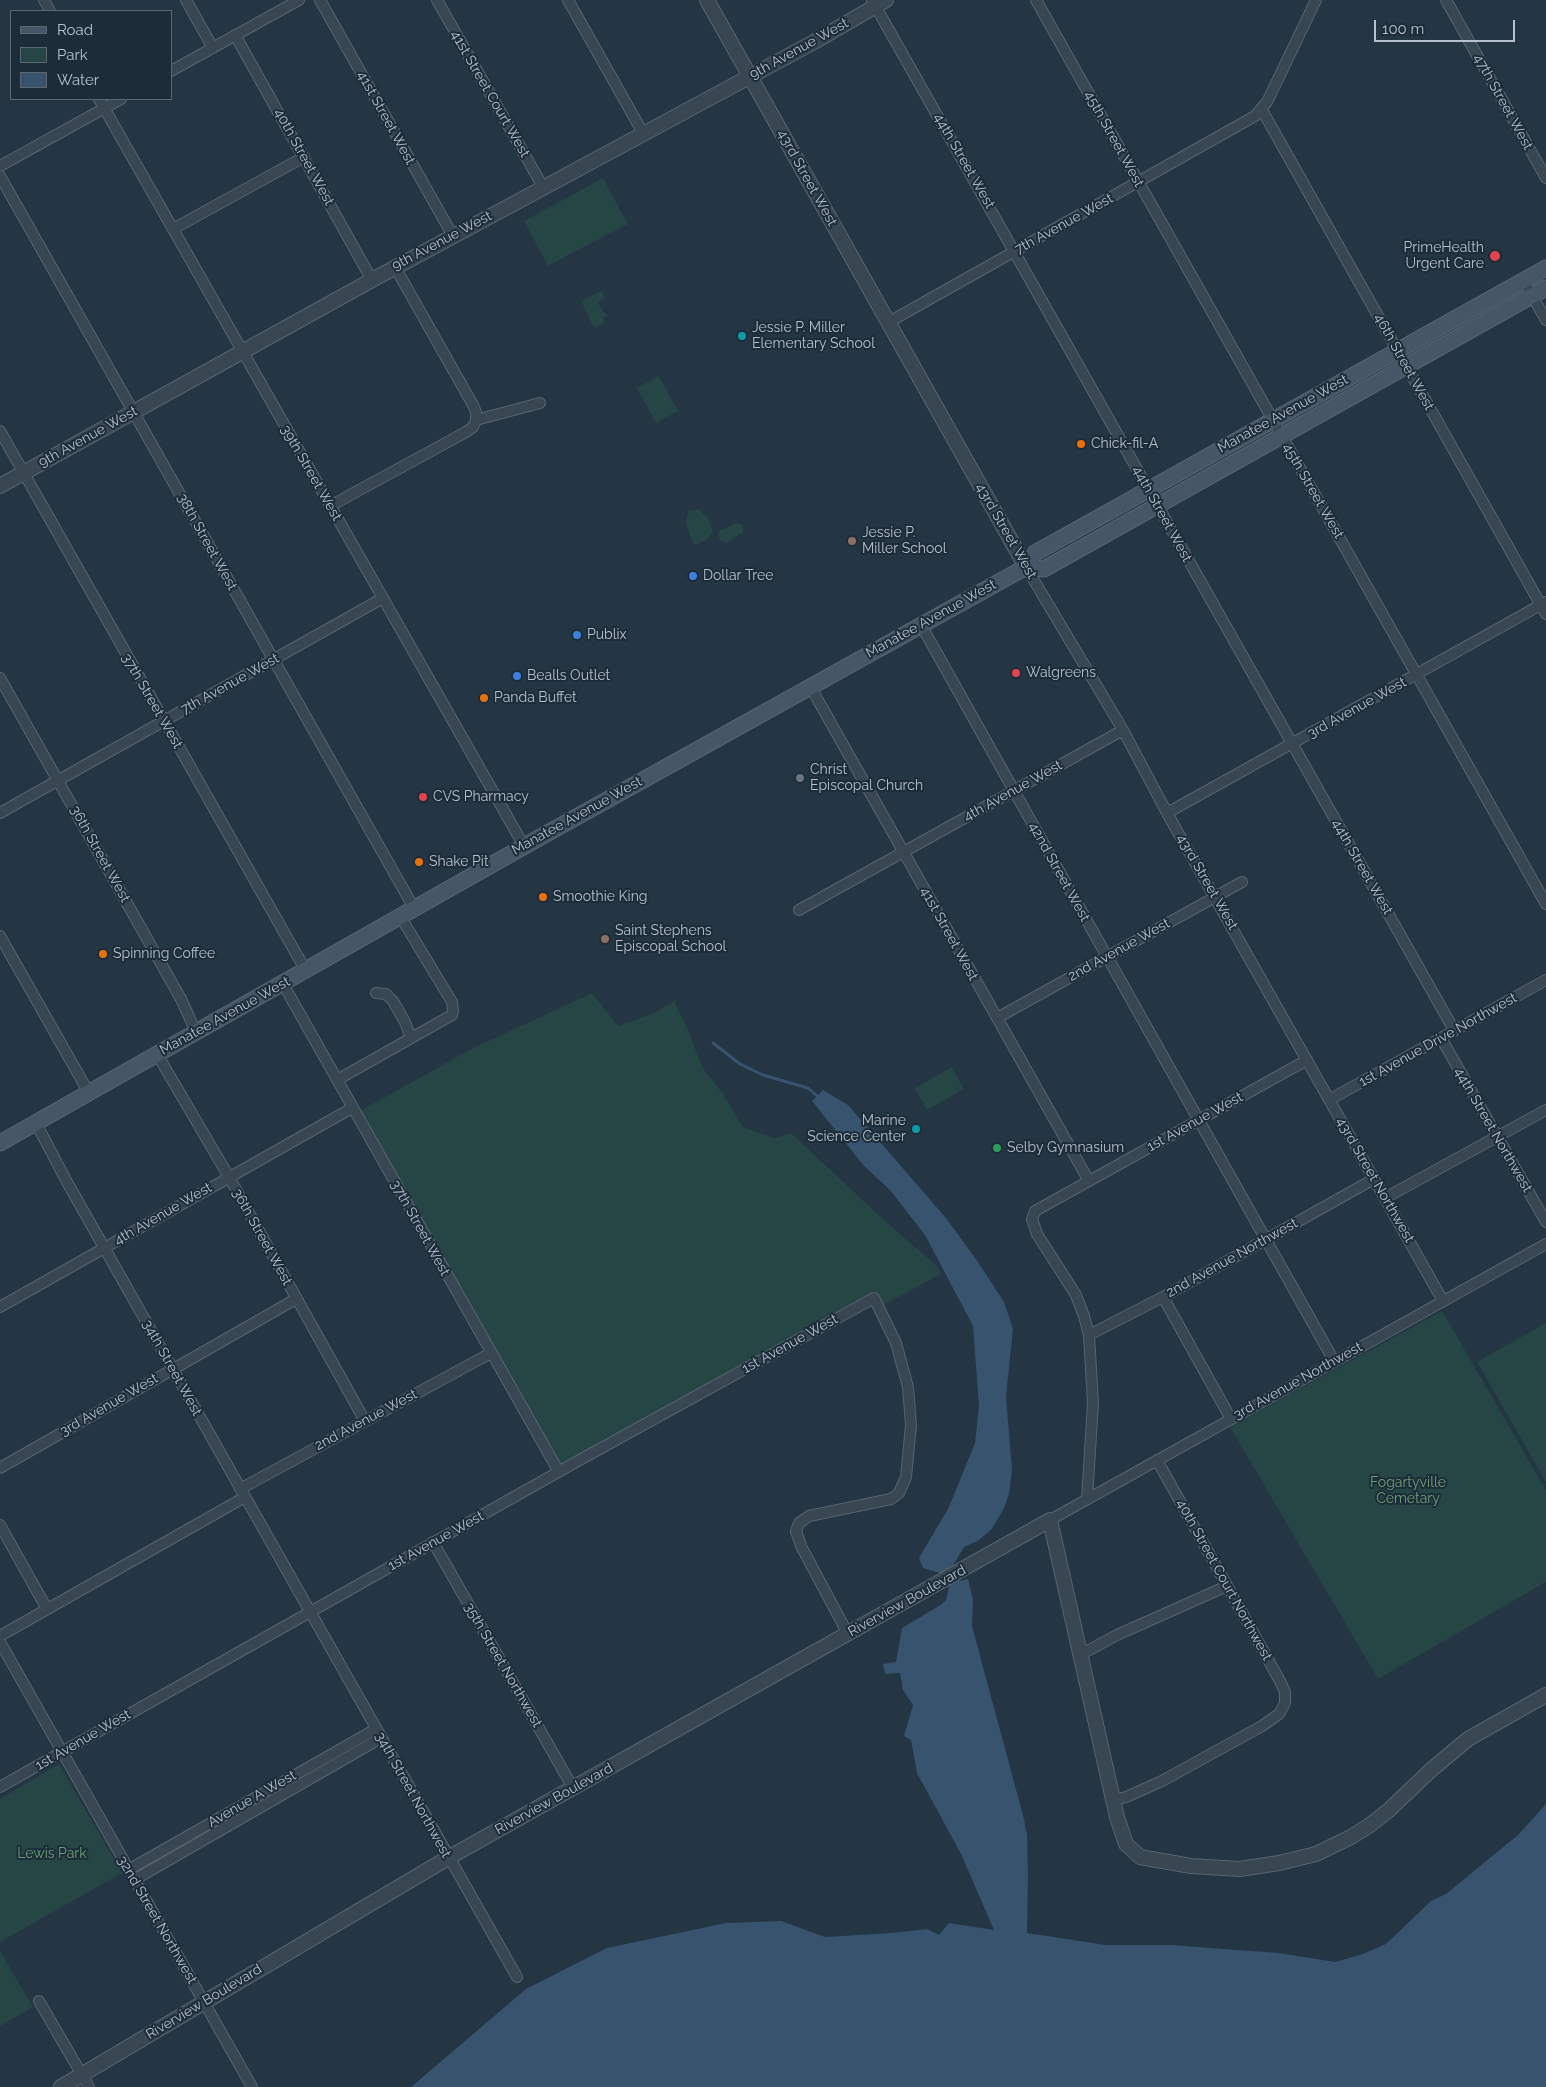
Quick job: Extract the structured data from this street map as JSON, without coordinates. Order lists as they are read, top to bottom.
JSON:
{
  "streets": {
    "main road": ["Manatee Avenue West"],
    "street": [
      "9th Avenue West",
      "41st Street Court West",
      "47th Street West",
      "41st Street West",
      "45th Street West",
      "40th Street West",
      "44th Street West",
      "43rd Street West",
      "7th Avenue West",
      "46th Street West",
      "39th Street West",
      "38th Street West",
      "37th Street West",
      "3rd Avenue West",
      "4th Avenue West",
      "36th Street West",
      "42nd Street West",
      "2nd Avenue West",
      "1st Avenue Drive Northwest",
      "1st Avenue West",
      "44th Street Northwest",
      "43rd Street Northwest",
      "2nd Avenue Northwest",
      "34th Street West",
      "3rd Avenue Northwest",
      "40th Street Court Northwest",
      "Riverview Boulevard",
      "35th Street Northwest",
      "34th Street Northwest",
      "Avenue A West",
      "32nd Street Northwest"
    ]
  },
  "crossings": [
    ["9th Avenue West", "41st Street Court West"],
    ["9th Avenue West", "41st Street West"],
    ["9th Avenue West", "40th Street West"],
    ["9th Avenue West", "44th Street West"],
    ["9th Avenue West", "43rd Street West"],
    ["9th Avenue West", "39th Street West"],
    ["9th Avenue West", "38th Street West"],
    ["9th Avenue West", "37th Street West"],
    ["41st Street West", "Manatee Avenue West"],
    ["41st Street West", "4th Avenue West"],
    ["41st Street West", "2nd Avenue West"],
    ["41st Street West", "1st Avenue West"],
    ["45th Street West", "7th Avenue West"],
    ["45th Street West", "Manatee Avenue West"],
    ["45th Street West", "3rd Avenue West"],
    ["44th Street West", "7th Avenue West"],
    ["44th Street West", "Manatee Avenue West"],
    ["44th Street West", "3rd Avenue West"],
    ["44th Street West", "1st Avenue Drive Northwest"],
    ["43rd Street West", "7th Avenue West"],
    ["43rd Street West", "Manatee Avenue West"],
    ["43rd Street West", "3rd Avenue West"],
    ["43rd Street West", "4th Avenue West"],
    ["43rd Street West", "2nd Avenue West"],
    ["43rd Street West", "1st Avenue West"],
    ["43rd Street West", "43rd Street Northwest"],
    ["7th Avenue West", "46th Street West"],
    ["7th Avenue West", "39th Street West"],
    ["7th Avenue West", "38th Street West"],
    ["7th Avenue West", "37th Street West"],
    ["7th Avenue West", "36th Street West"],
    ["46th Street West", "Manatee Avenue West"],
    ["46th Street West", "3rd Avenue West"],
    ["Manatee Avenue West", "39th Street West"],
    ["Manatee Avenue West", "38th Street West"],
    ["Manatee Avenue West", "37th Street West"],
    ["Manatee Avenue West", "36th Street West"],
    ["Manatee Avenue West", "42nd Street West"],
    ["Manatee Avenue West", "34th Street West"],
    ["37th Street West", "4th Avenue West"],
    ["37th Street West", "2nd Avenue West"],
    ["37th Street West", "1st Avenue West"],
    ["3rd Avenue West", "36th Street West"],
    ["3rd Avenue West", "34th Street West"],
    ["4th Avenue West", "36th Street West"],
    ["4th Avenue West", "42nd Street West"],
    ["4th Avenue West", "34th Street West"],
    ["36th Street West", "2nd Avenue West"],
    ["42nd Street West", "2nd Avenue West"],
    ["42nd Street West", "1st Avenue West"],
    ["42nd Street West", "2nd Avenue Northwest"],
    ["42nd Street West", "3rd Avenue Northwest"],
    ["2nd Avenue West", "34th Street West"],
    ["1st Avenue Drive Northwest", "44th Street Northwest"],
    ["1st Avenue Drive Northwest", "43rd Street Northwest"],
    ["1st Avenue West", "43rd Street Northwest"],
    ["1st Avenue West", "2nd Avenue Northwest"],
    ["1st Avenue West", "34th Street West"],
    ["1st Avenue West", "Riverview Boulevard"],
    ["1st Avenue West", "35th Street Northwest"],
    ["1st Avenue West", "34th Street Northwest"],
    ["1st Avenue West", "32nd Street Northwest"],
    ["43rd Street Northwest", "2nd Avenue Northwest"],
    ["43rd Street Northwest", "3rd Avenue Northwest"],
    ["34th Street West", "34th Street Northwest"],
    ["3rd Avenue Northwest", "40th Street Court Northwest"],
    ["3rd Avenue Northwest", "Riverview Boulevard"],
    ["Riverview Boulevard", "35th Street Northwest"],
    ["Riverview Boulevard", "34th Street Northwest"],
    ["Riverview Boulevard", "32nd Street Northwest"],
    ["34th Street Northwest", "Avenue A West"],
    ["Avenue A West", "32nd Street Northwest"]
  ],
  "parks": ["Fogartyville Cemetary", "Lewis Park"],
  "places": [
    "PrimeHealth Urgent Care",
    "Jessie P. Miller Elementary School",
    "Chick-fil-A",
    "Jessie P. Miller School",
    "Dollar Tree",
    "Publix",
    "Walgreens",
    "Bealls Outlet",
    "Panda Buffet",
    "Christ Episcopal Church",
    "CVS Pharmacy",
    "Shake Pit",
    "Smoothie King",
    "Saint Stephens Episcopal School",
    "Spinning Coffee",
    "Marine Science Center",
    "Selby Gymnasium"
  ],
  "legend": ["Road", "Park", "Water"],
  "scale_bar": "100 m"
}
